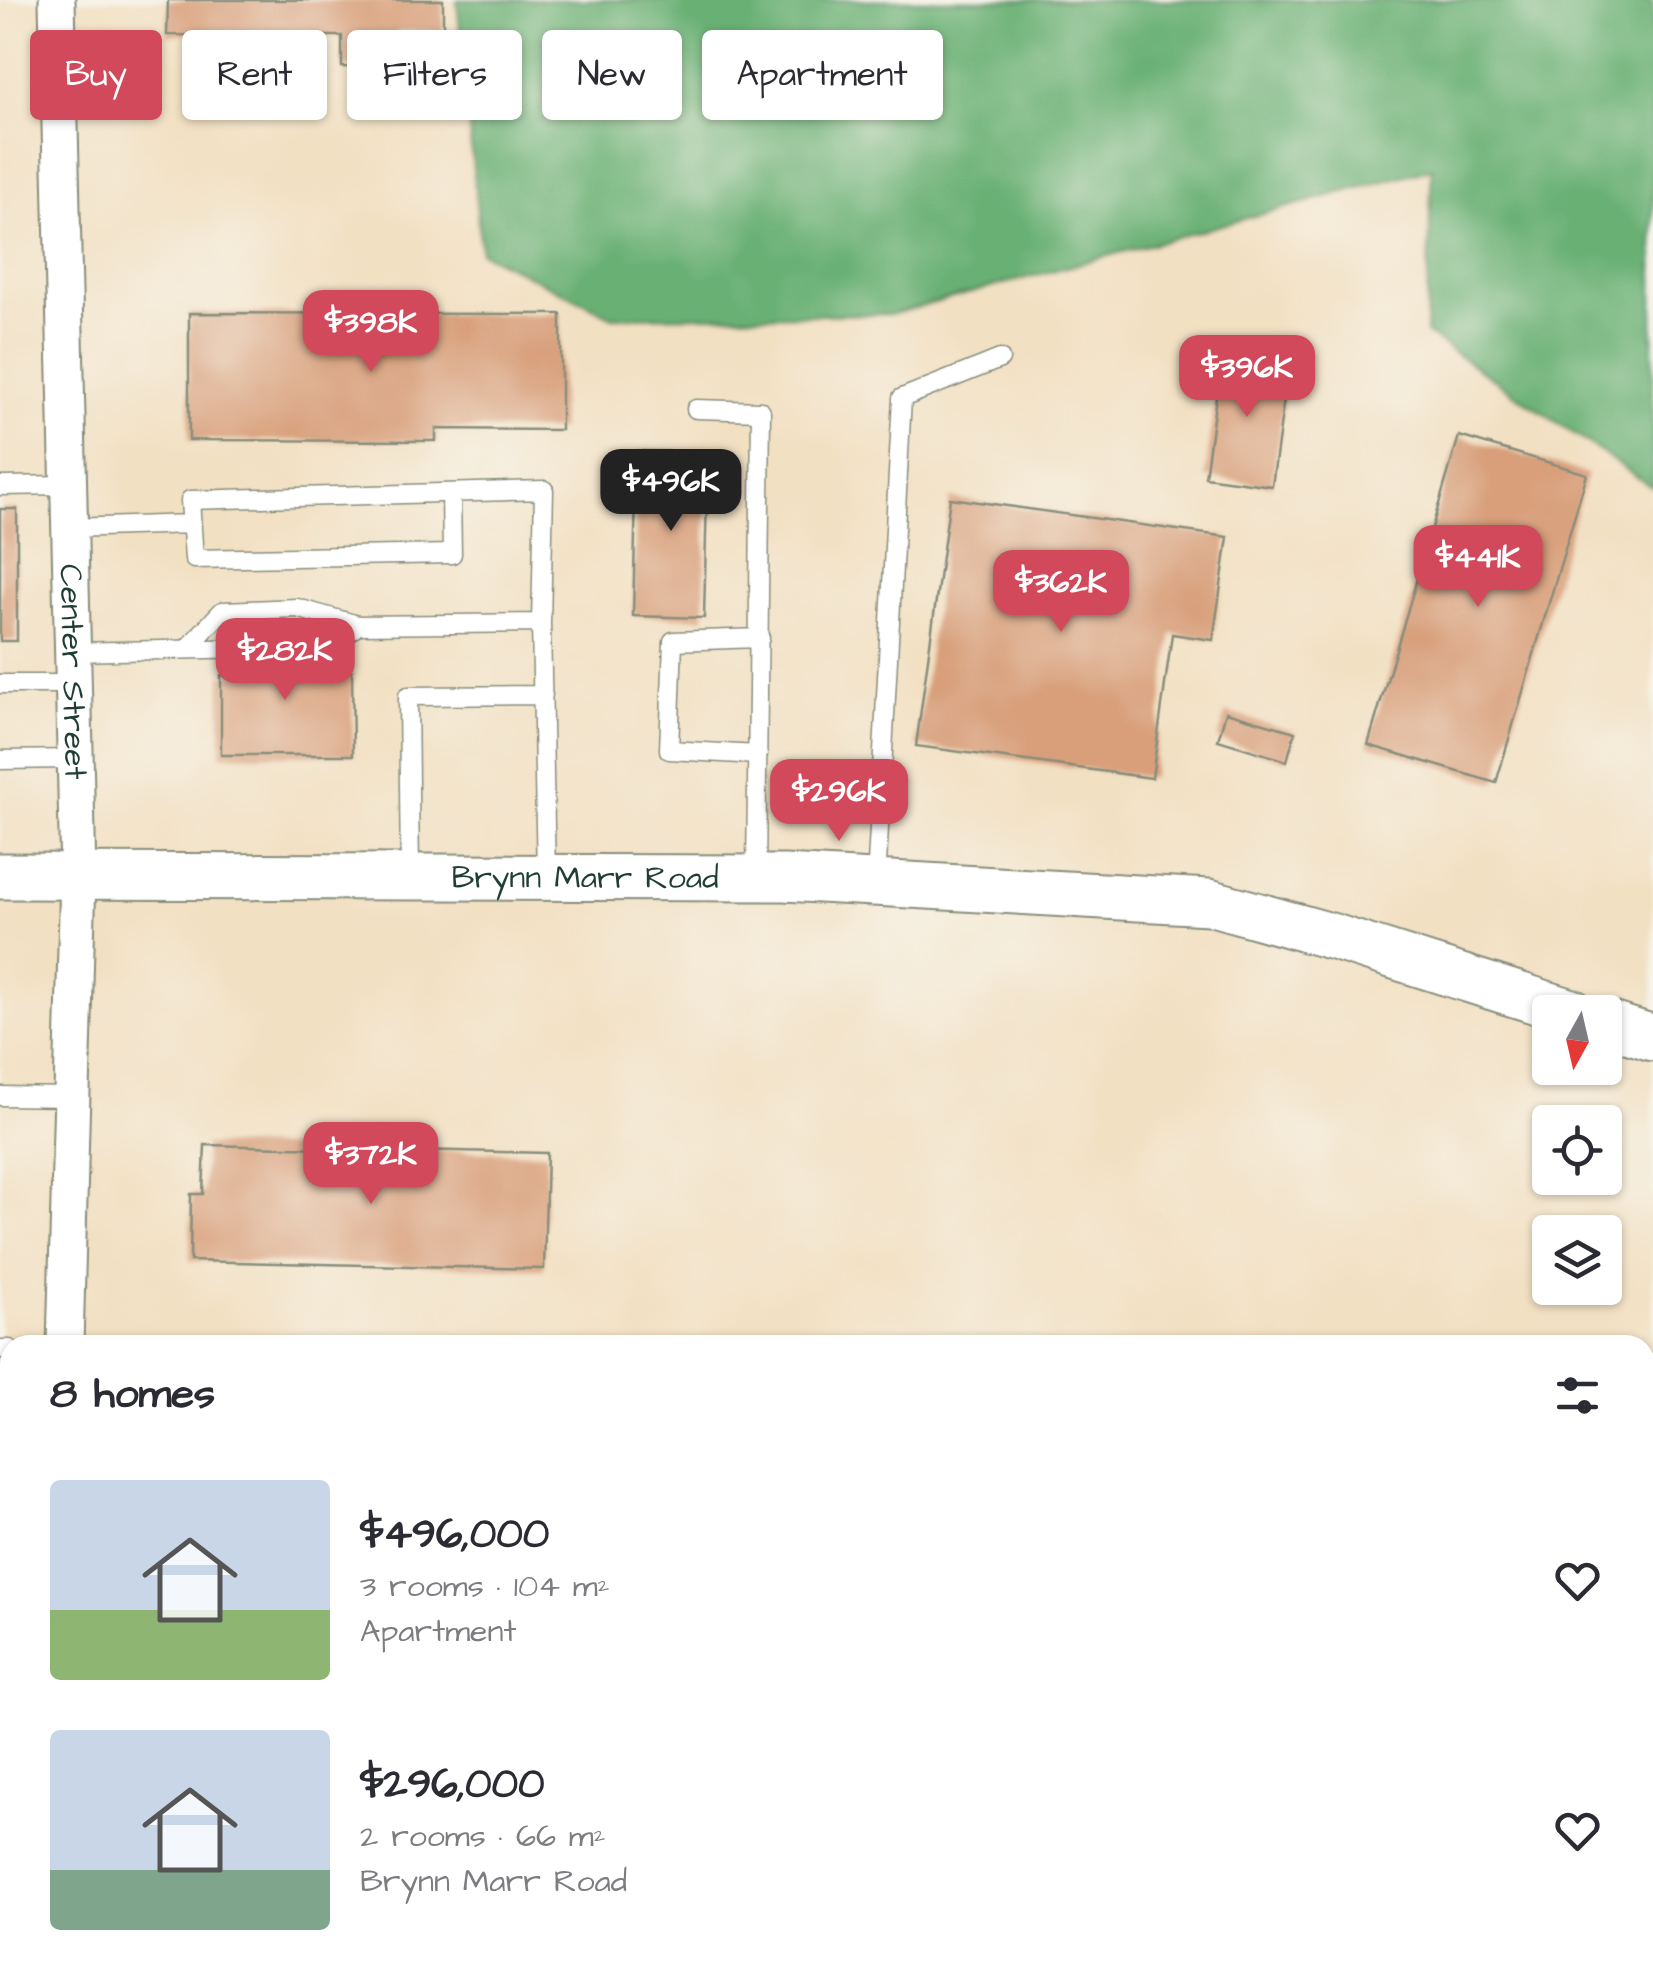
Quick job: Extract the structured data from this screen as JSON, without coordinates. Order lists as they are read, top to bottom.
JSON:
{
  "streets": {
    "street": ["Center Street", "Brynn Marr Road"]
  },
  "crossings": [
    ["Center Street", "Brynn Marr Road"]
  ],
  "north": "bottom",
  "page": {
    "chip": [
      "Buy",
      "Rent",
      "Filters",
      "New",
      "Apartment"
    ],
    "price": [
      "$398K",
      "$396K",
      "$496K",
      "$441K",
      "$362K",
      "$282K",
      "$296K",
      "$372K"
    ],
    "heading": "8 homes",
    "list": [
      {
        "name": "$496,000",
        "note": "3 rooms · 104 m² · Apartment"
      },
      {
        "name": "$296,000",
        "note": "2 rooms · 66 m² · Brynn Marr Road"
      }
    ]
  }
}
